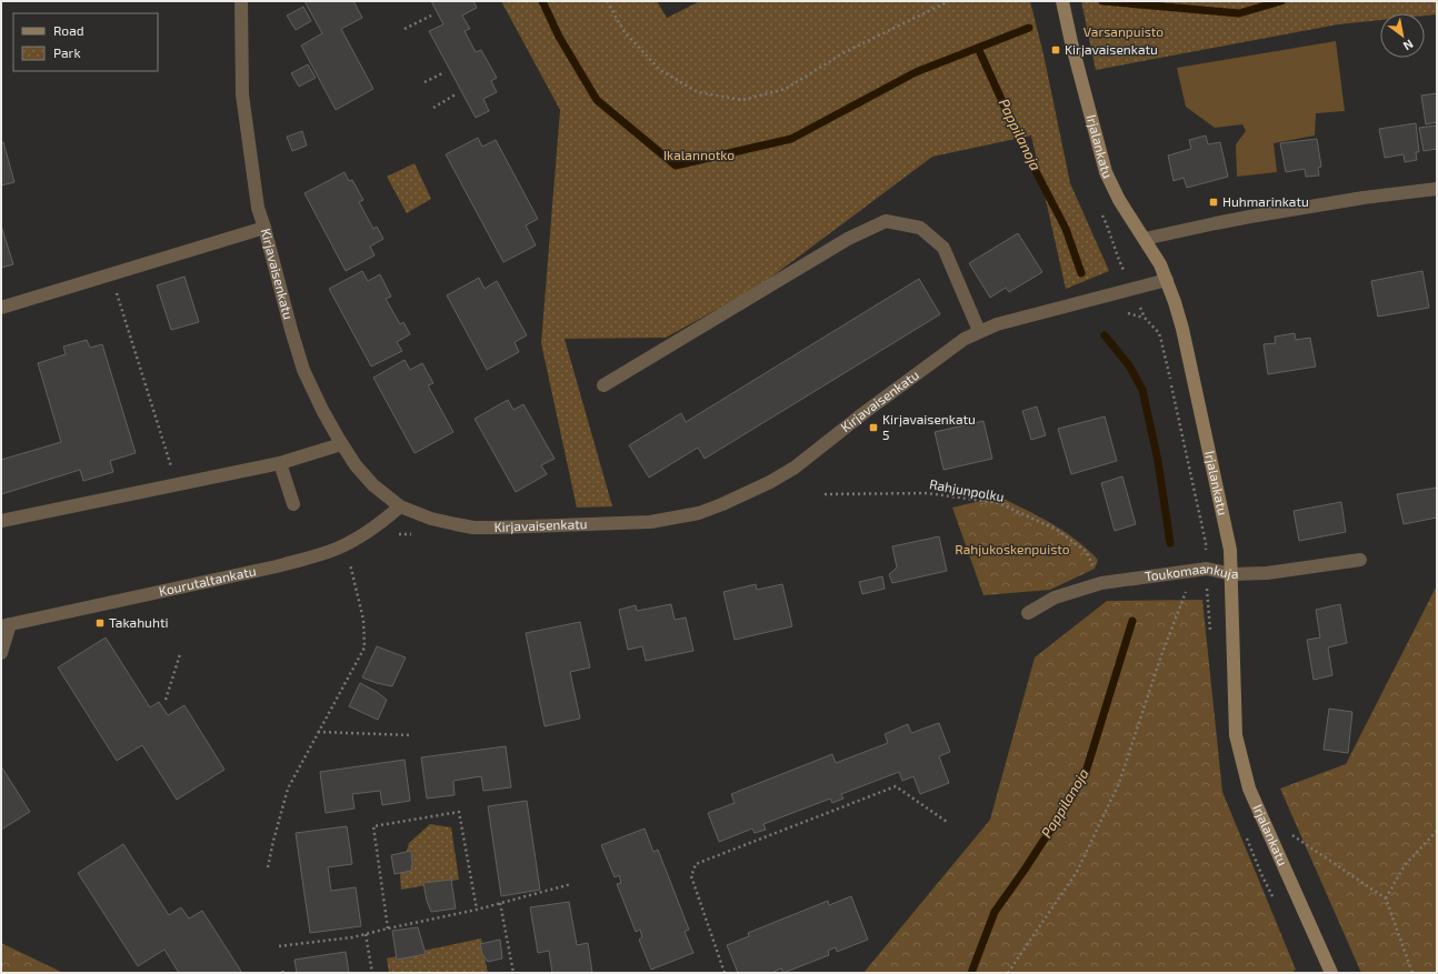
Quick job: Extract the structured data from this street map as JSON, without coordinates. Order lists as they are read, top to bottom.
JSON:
{
  "streets": {
    "street": [
      "Irjalankatu",
      "Kirjavaisenkatu",
      "Toukomaankuja",
      "Kourutaltankatu"
    ],
    "path": ["Rahjunpolku"]
  },
  "crossings": [
    ["Irjalankatu", "Kirjavaisenkatu"],
    ["Irjalankatu", "Toukomaankuja"],
    ["Kirjavaisenkatu", "Kourutaltankatu"],
    ["Rahjunpolku", "Toukomaankuja"]
  ],
  "water": ["Pappilanoja"],
  "parks": ["Varsanpuisto", "Ikalannotko", "Rahjukoskenpuisto"],
  "places": {
    "transit": [
      "Kirjavaisenkatu",
      "Huhmarinkatu",
      "Kirjavaisenkatu 5",
      "Takahuhti"
    ]
  },
  "legend": ["Road", "Park"],
  "north": "bottom right"
}
